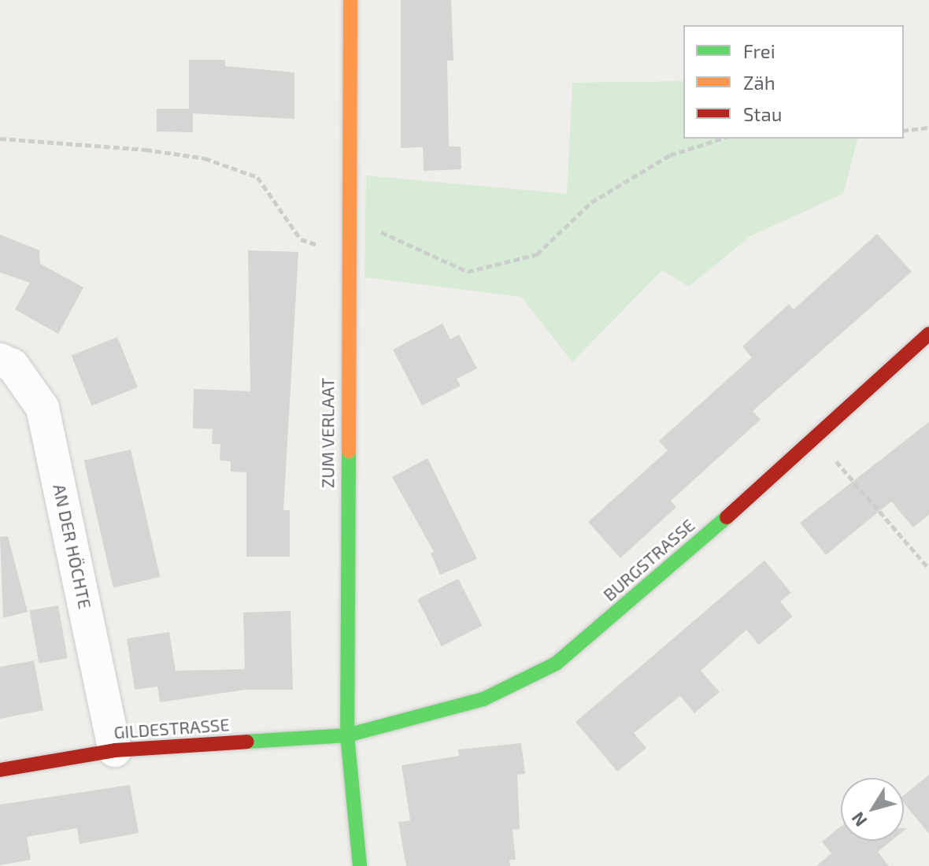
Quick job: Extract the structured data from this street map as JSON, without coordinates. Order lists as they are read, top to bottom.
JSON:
{
  "streets": {
    "street": [
      "ZUM VERLAAT",
      "AN DER HÖCHTE",
      "BURGSTRASSE",
      "GILDESTRASSE"
    ]
  },
  "crossings": [
    ["ZUM VERLAAT", "BURGSTRASSE"],
    ["ZUM VERLAAT", "GILDESTRASSE"],
    ["AN DER HÖCHTE", "GILDESTRASSE"],
    ["BURGSTRASSE", "GILDESTRASSE"]
  ],
  "legend": ["Frei", "Zäh", "Stau"],
  "north": "bottom left"
}
